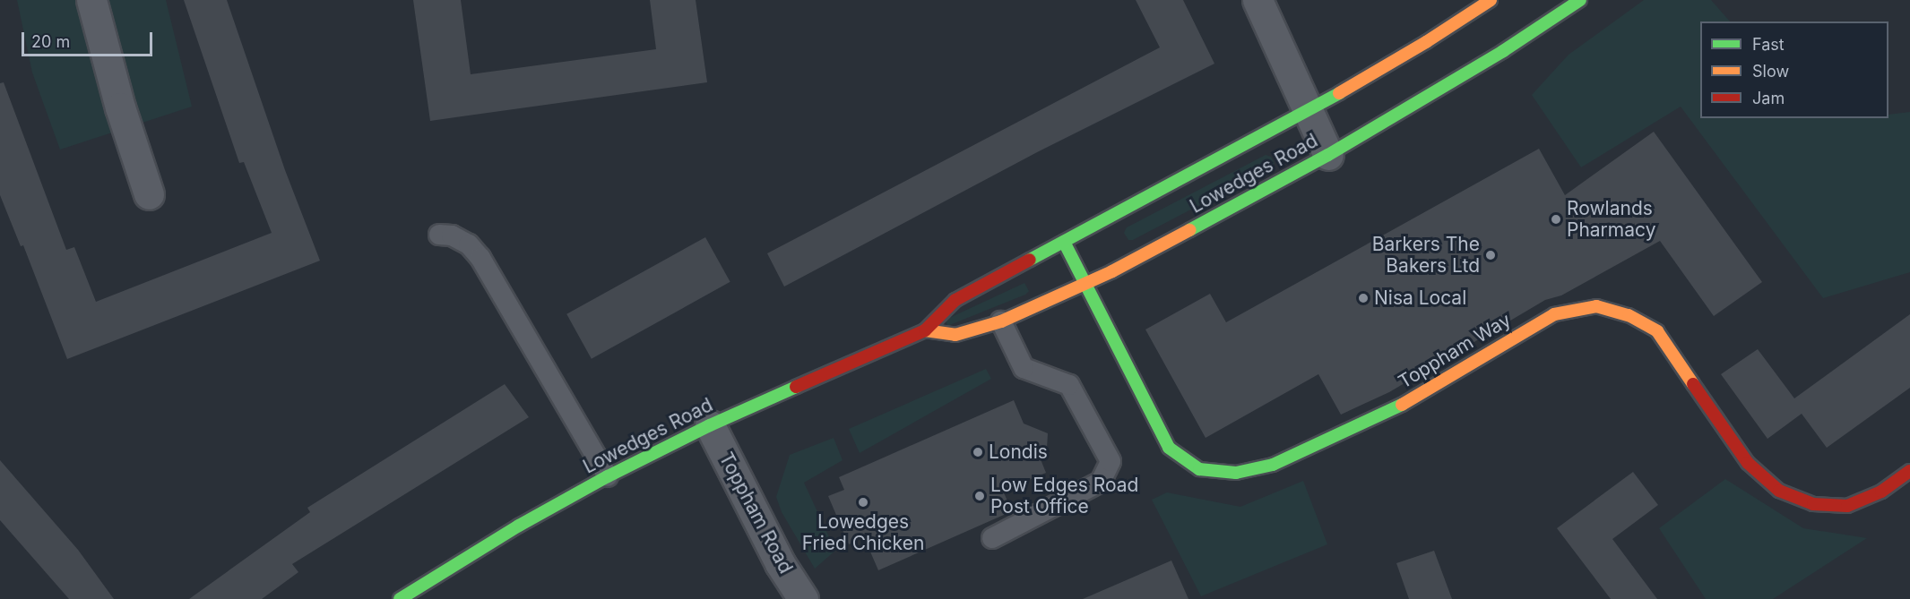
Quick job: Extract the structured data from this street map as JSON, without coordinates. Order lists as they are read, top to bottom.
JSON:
{
  "streets": {
    "street": ["Lowedges Road", "Toppham Way", "Toppham Road"]
  },
  "crossings": [
    ["Lowedges Road", "Toppham Way"],
    ["Lowedges Road", "Toppham Road"]
  ],
  "places": [
    "Rowlands Pharmacy",
    "Barkers The Bakers Ltd",
    "Nisa Local",
    "Londis",
    "Low Edges Road Post Office",
    "Lowedges Fried Chicken"
  ],
  "legend": ["Fast", "Slow", "Jam"],
  "scale_bar": "20 m"
}
